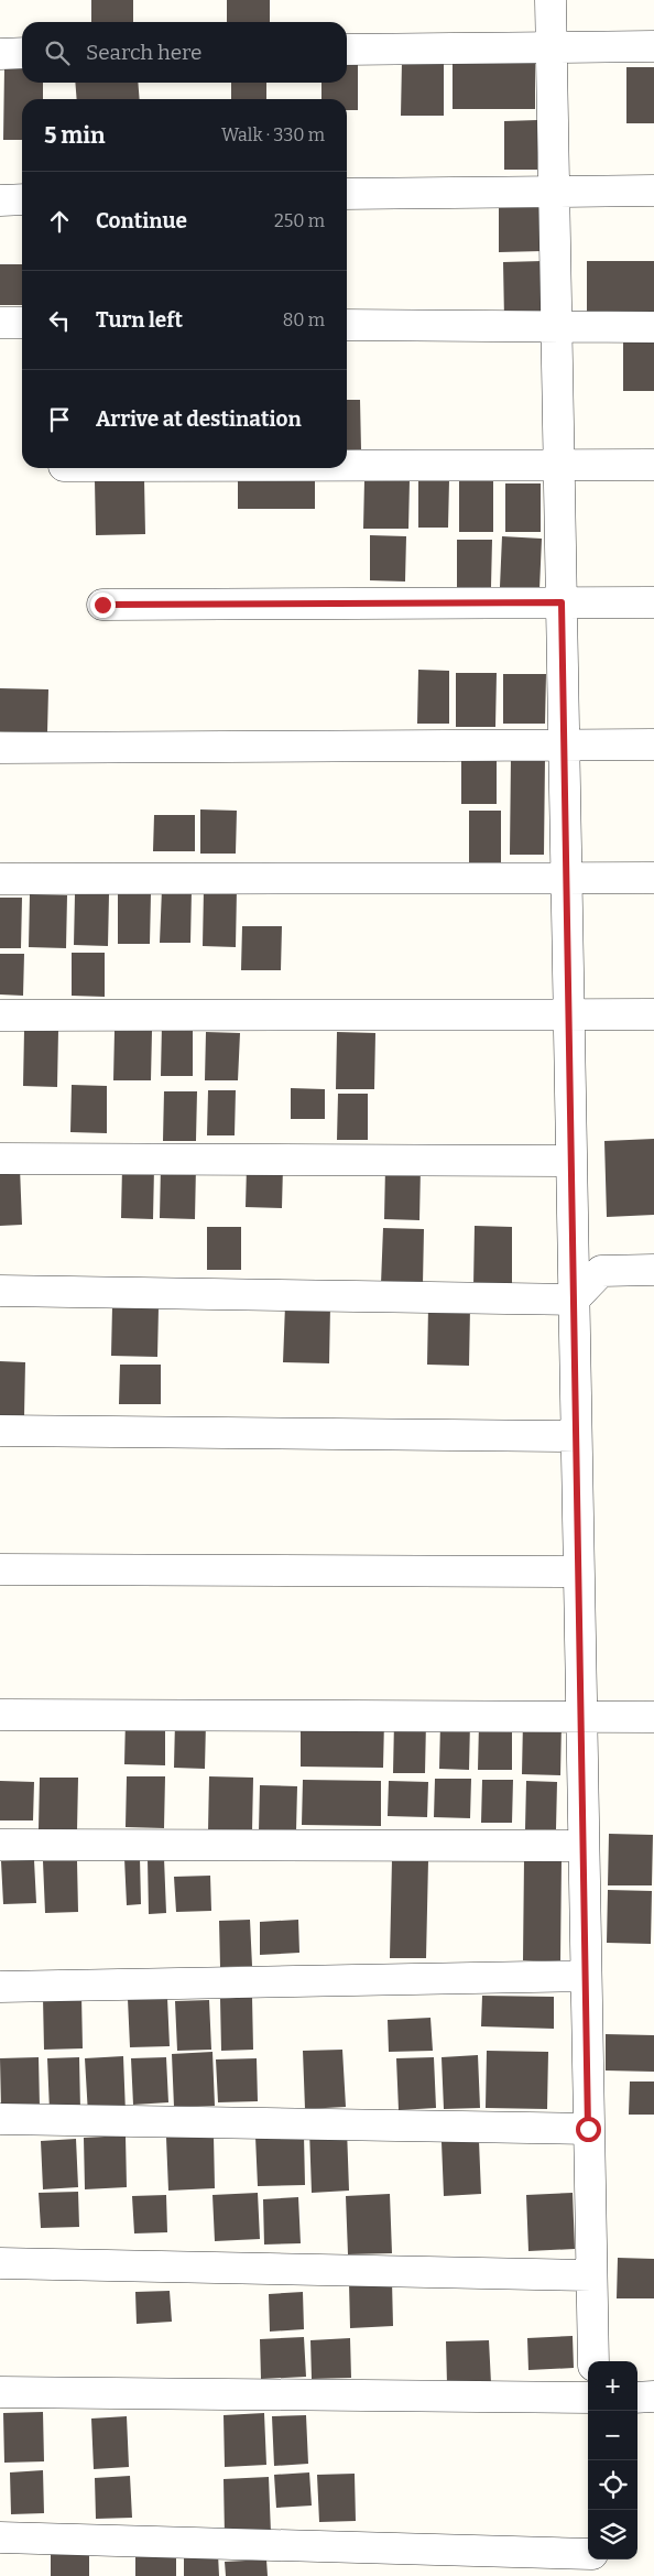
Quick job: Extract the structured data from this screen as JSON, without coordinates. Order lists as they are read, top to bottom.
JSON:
{
  "page": {
    "search": "Search here",
    "heading": ["5 min", "Walk · 330 m"],
    "list": [
      ["Continue", "250 m"],
      ["Turn left", "80 m"],
      "Arrive at destination"
    ],
    "map_buttons": ["+", "−"]
  }
}
